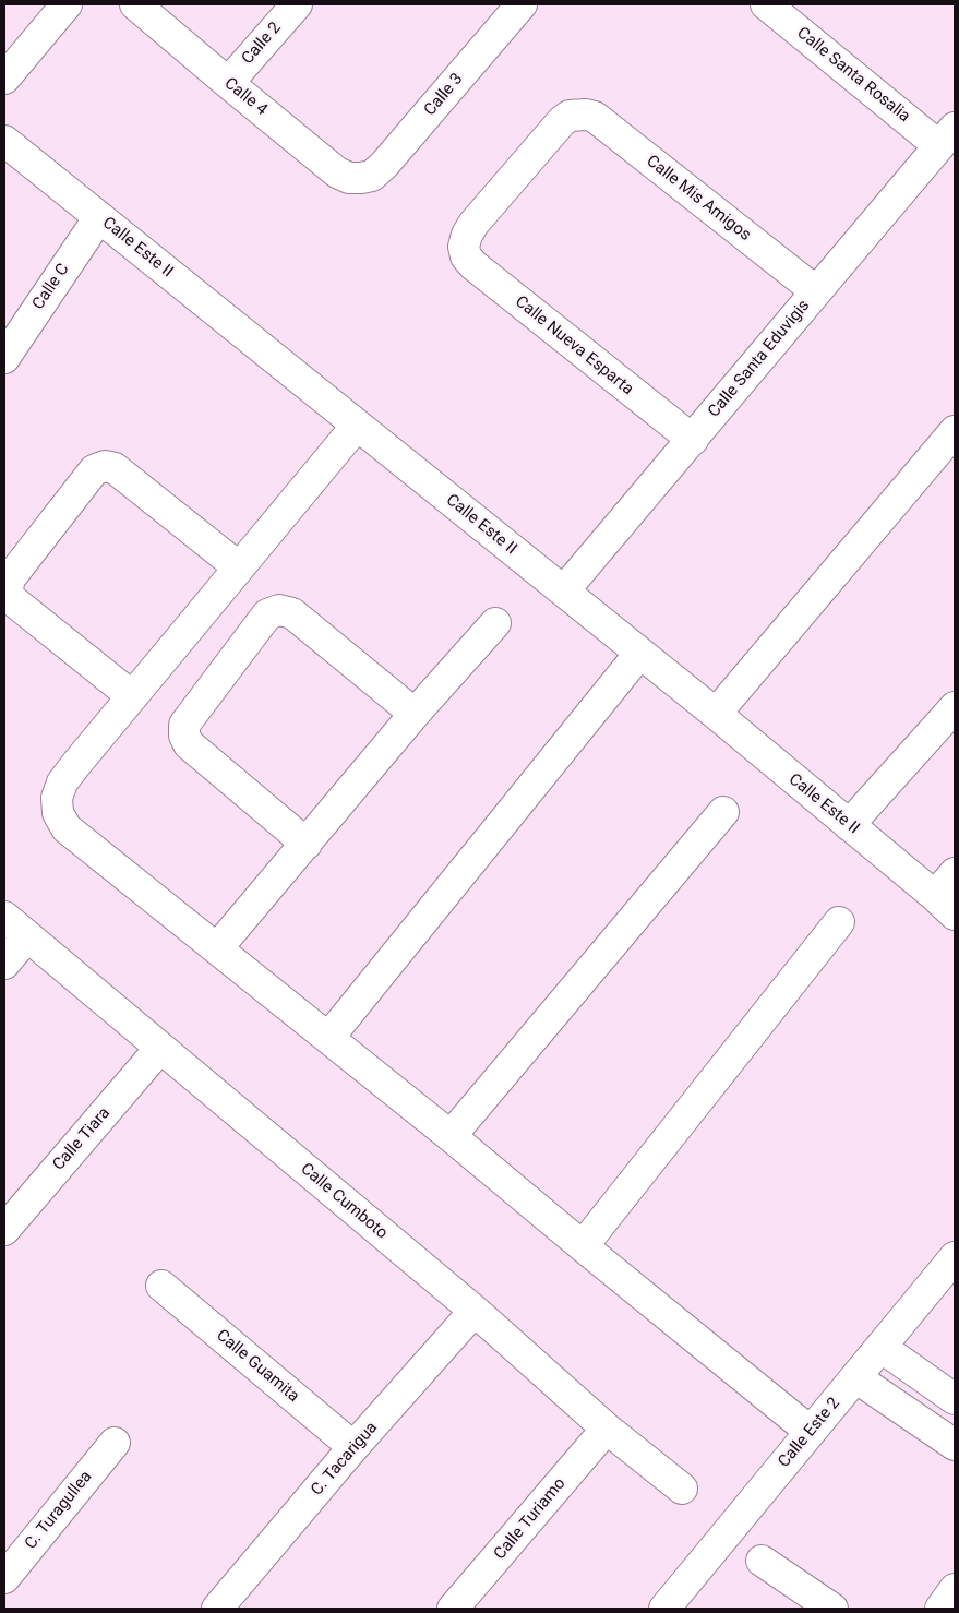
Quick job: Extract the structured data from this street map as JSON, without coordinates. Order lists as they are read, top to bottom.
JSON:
{
  "streets": {
    "street": [
      "Calle 2",
      "Calle Santa Rosalia",
      "Calle 3",
      "Calle 4",
      "Calle Mis Amigos",
      "Calle Este II",
      "Calle C",
      "Calle Nueva Esparta",
      "Calle Santa Eduvigis",
      "Calle Tiara",
      "Calle Cumboto",
      "Calle Guamita",
      "Calle Este 2",
      "C. Tacarigua",
      "C. Turagullea",
      "Calle Turiamo"
    ]
  },
  "crossings": [
    ["Calle 2", "Calle 4"],
    ["Calle Santa Rosalia", "Calle Santa Eduvigis"],
    ["Calle 3", "Calle 4"],
    ["Calle Mis Amigos", "Calle Nueva Esparta"],
    ["Calle Mis Amigos", "Calle Santa Eduvigis"],
    ["Calle Este II", "Calle C"],
    ["Calle Este II", "Calle Santa Eduvigis"],
    ["Calle Nueva Esparta", "Calle Santa Eduvigis"],
    ["Calle Tiara", "Calle Cumboto"],
    ["Calle Cumboto", "C. Tacarigua"],
    ["Calle Cumboto", "Calle Turiamo"],
    ["Calle Guamita", "C. Tacarigua"]
  ]
}
